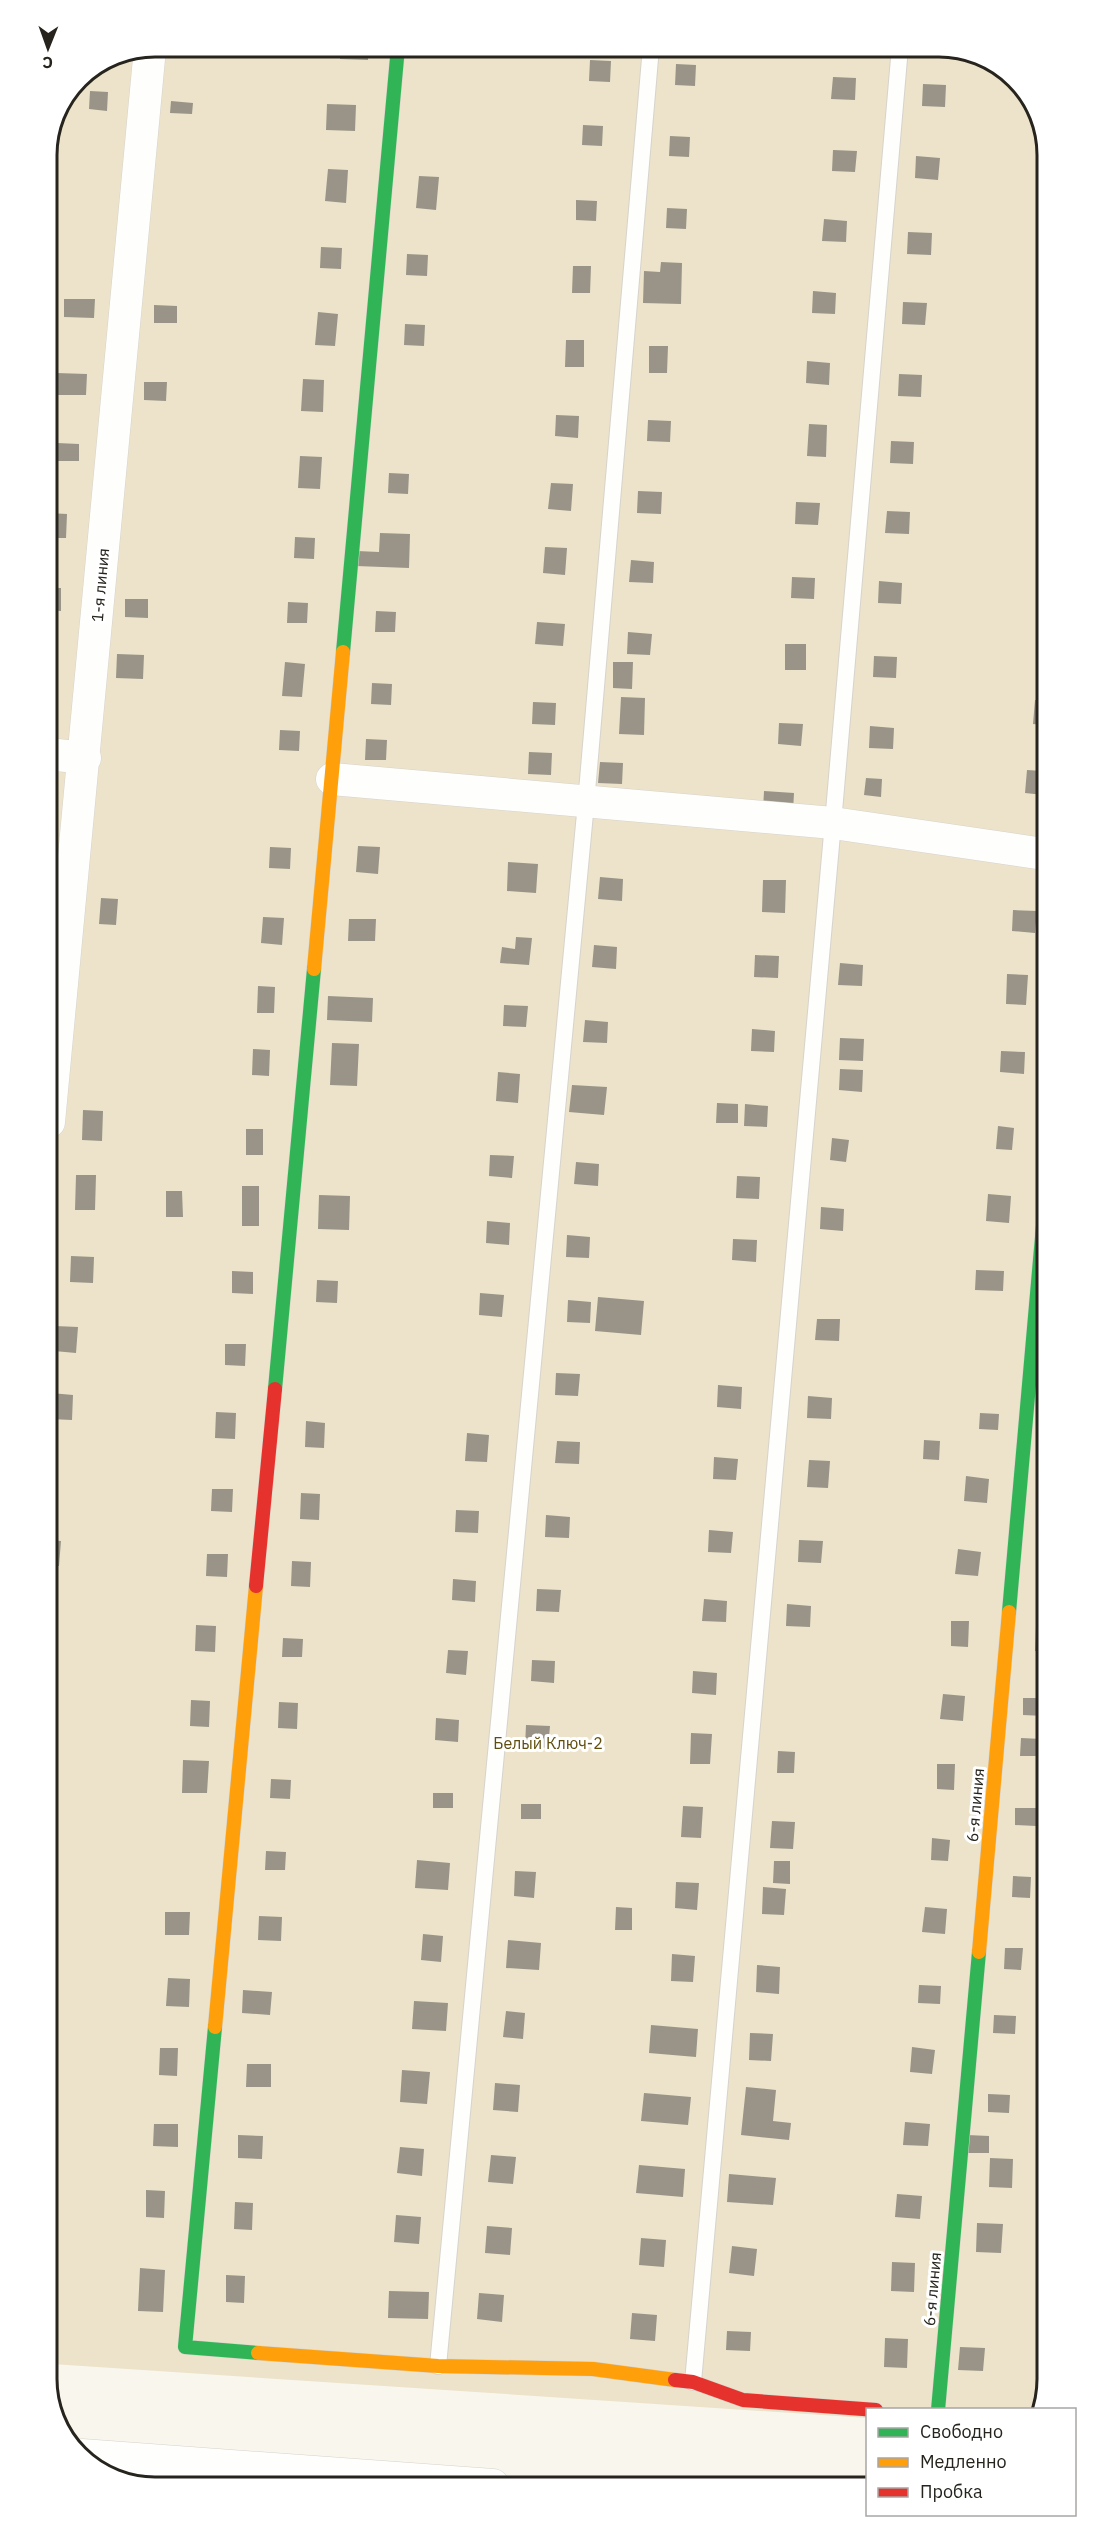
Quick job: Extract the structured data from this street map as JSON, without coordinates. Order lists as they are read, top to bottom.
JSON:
{
  "streets": {
    "street": ["1-я линия", "6-я линия"]
  },
  "parks": ["Белый Ключ-2"],
  "legend": ["Свободно", "Медленно", "Пробка"],
  "north": "bottom"
}
